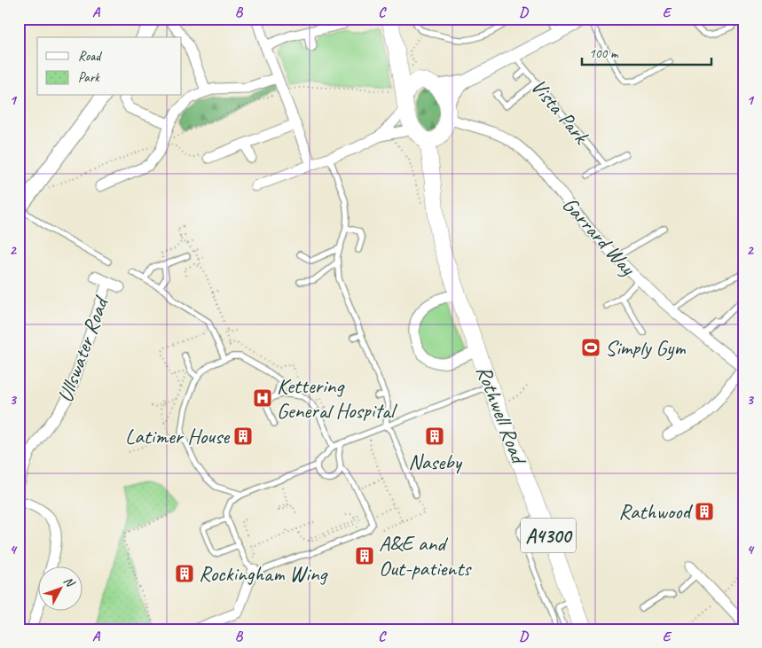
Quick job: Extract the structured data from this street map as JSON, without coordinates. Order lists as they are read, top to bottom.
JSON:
{
  "streets": {
    "main road": ["Rothwell Road", "A4300"],
    "street": ["Garrard Way", "Ullswater Road"],
    "lane": ["Vista Park"]
  },
  "crossings": [
    ["Garrard Way", "Rothwell Road"]
  ],
  "places": {
    "sports": ["Simply Gym"],
    "hospital": ["Kettering General Hospital"],
    "building": [
      "Latimer House",
      "Naseby",
      "Rathwood",
      "A&E and Out-patients",
      "Rockingham Wing"
    ]
  },
  "legend": ["Road", "Park"],
  "scale_bar": "100 m",
  "north": "top right",
  "grid": {
    "columns": [
      "A",
      "B",
      "C",
      "D",
      "E"
    ],
    "rows": [
      "1",
      "2",
      "3",
      "4"
    ]
  }
}
